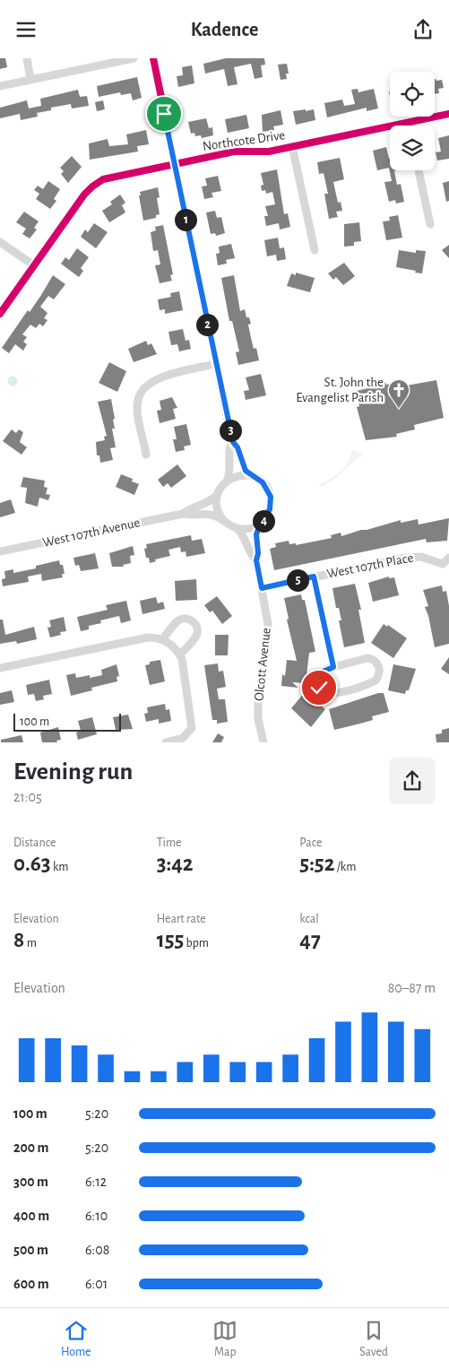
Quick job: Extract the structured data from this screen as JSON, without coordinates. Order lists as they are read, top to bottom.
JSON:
{
  "streets": {
    "street": [
      "Northcote Drive",
      "West 107th Avenue",
      "West 107th Place",
      "Olcott Avenue"
    ]
  },
  "crossings": [
    ["West 107th Avenue", "Olcott Avenue"],
    ["West 107th Place", "Olcott Avenue"]
  ],
  "places": {
    "church": ["St. John the Evangelist Parish"]
  },
  "scale_bar": "100 m",
  "page": {
    "header": "Kadence",
    "pins": [
      "1",
      "2",
      "3",
      "4",
      "5"
    ],
    "scale": "100 m",
    "heading": ["Evening run", "21:05"],
    "stats": [
      ["Distance", "0.63 km"],
      ["Time", "3:42"],
      ["Pace", "5:52 /km"],
      ["Elevation", "8 m"],
      ["Heart rate", "155 bpm"],
      ["kcal", "47"]
    ],
    "chart": ["Elevation", "80–87 m"],
    "list": [
      {
        "name": "100 m",
        "note": "5:20"
      },
      {
        "name": "200 m",
        "note": "5:20"
      },
      {
        "name": "300 m",
        "note": "6:12"
      },
      {
        "name": "400 m",
        "note": "6:10"
      },
      {
        "name": "500 m",
        "note": "6:08"
      },
      {
        "name": "600 m",
        "note": "6:01"
      }
    ],
    "tabs": ["Home", "Map", "Saved"]
  }
}
